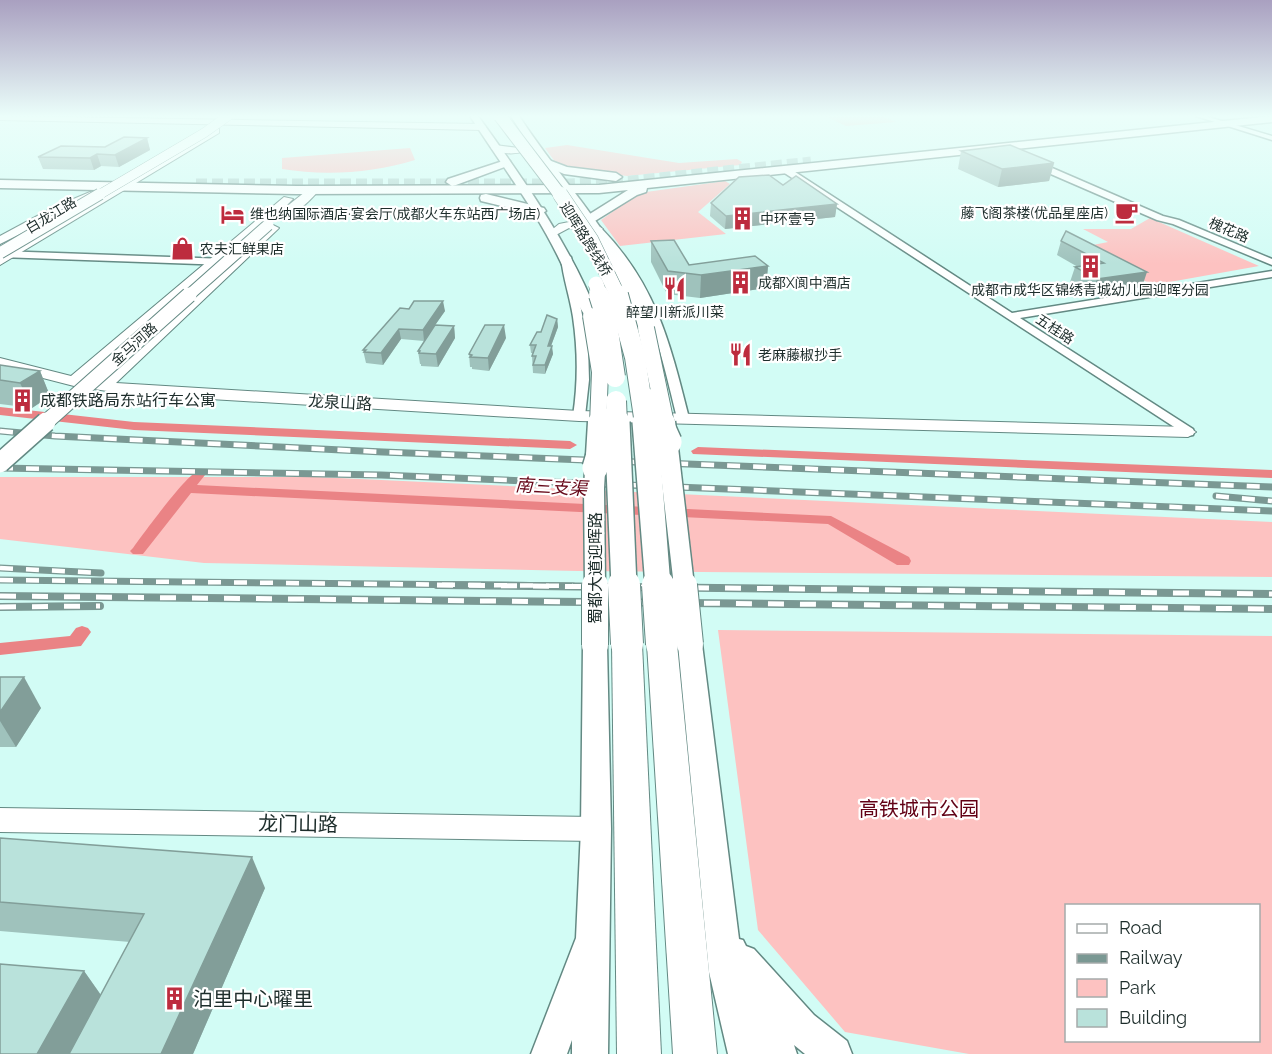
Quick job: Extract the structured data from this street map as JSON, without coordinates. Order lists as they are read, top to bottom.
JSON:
{
  "streets": {
    "highway": ["迎晖路跨线桥", "蜀都大道迎晖路"],
    "street": [
      "白龙江路",
      "槐花路",
      "五桂路",
      "金马河路",
      "龙泉山路",
      "龙门山路"
    ]
  },
  "crossings": [
    ["迎晖路跨线桥", "蜀都大道迎晖路"],
    ["五桂路", "龙泉山路"],
    ["蜀都大道迎晖路", "龙门山路"]
  ],
  "water": ["南三支渠"],
  "parks": ["高铁城市公园"],
  "places": {
    "cafe": ["藤飞阁茶楼(优品星座店)"],
    "hotel": ["维也纳国际酒店·宴会厅(成都火车东站西广场店)"],
    "building": [
      "中环壹号",
      "成都市成华区锦绣青城幼儿园迎晖分园",
      "成都X阆中酒店",
      "成都铁路局东站行车公寓",
      "泊里中心曜里"
    ],
    "shop": ["农夫汇鲜果店"],
    "restaurant": ["醉望川新派川菜", "老麻藤椒抄手"]
  },
  "legend": [
    "Road",
    "Railway",
    "Park",
    "Building"
  ]
}
